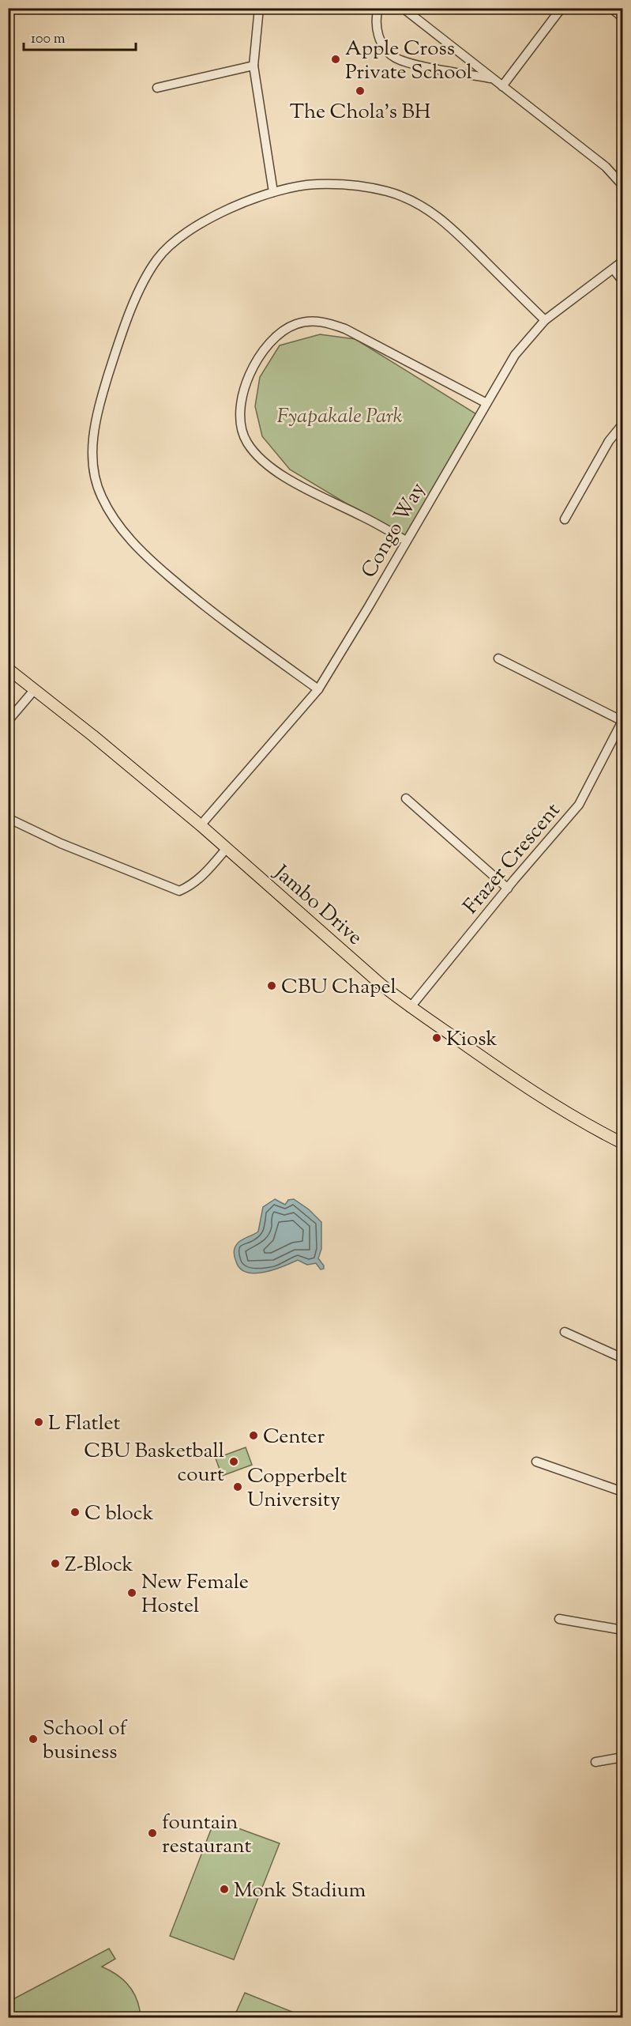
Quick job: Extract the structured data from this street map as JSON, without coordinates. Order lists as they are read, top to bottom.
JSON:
{
  "streets": {
    "main road": ["Jambo Drive"],
    "street": ["Congo Way", "Frazer Crescent"]
  },
  "crossings": [
    ["Congo Way", "Jambo Drive"],
    ["Frazer Crescent", "Jambo Drive"]
  ],
  "parks": ["Fyapakale Park"],
  "places": [
    "Apple Cross Private School",
    "The Chola's BH",
    "CBU Chapel",
    "Kiosk",
    "L Flatlet",
    "Center",
    "CBU Basketball court",
    "Copperbelt University",
    "C block",
    "Z-Block",
    "New Female Hostel",
    "School of business",
    "fountain restaurant",
    "Monk Stadium"
  ],
  "scale_bar": "100 m"
}
